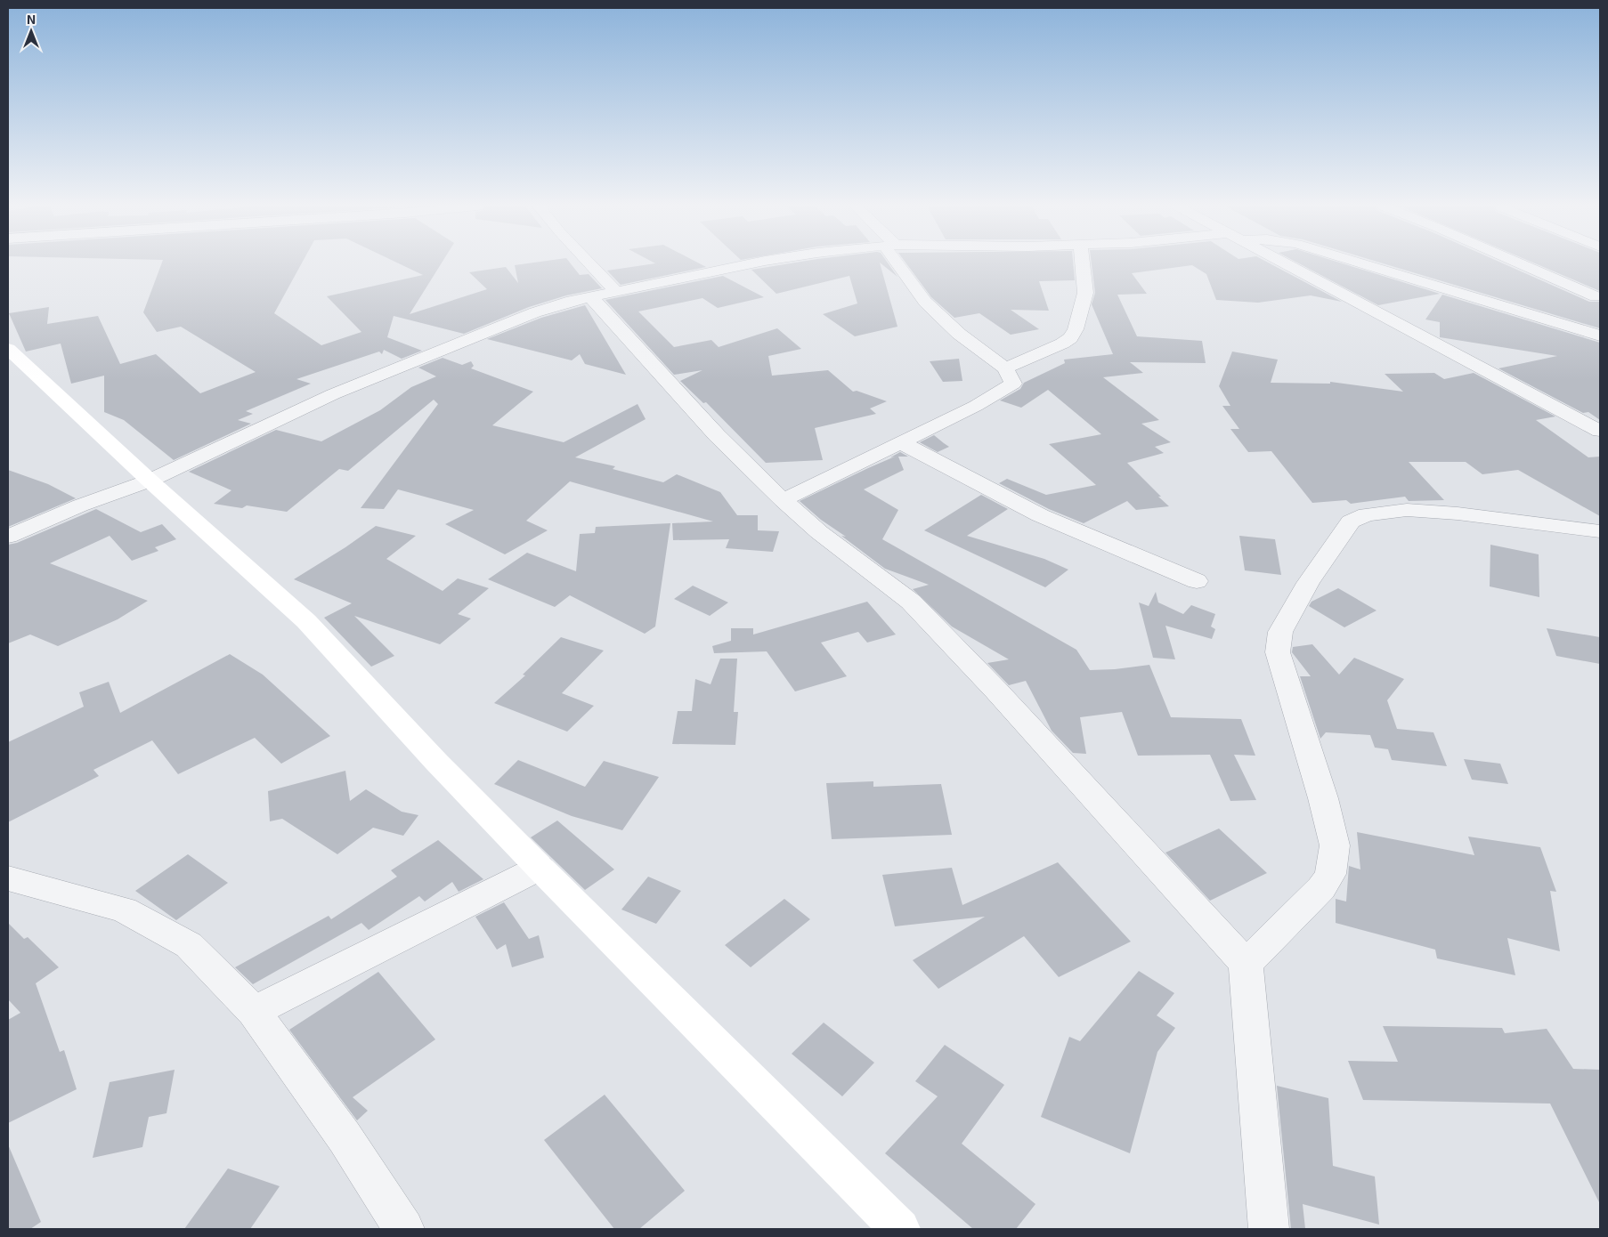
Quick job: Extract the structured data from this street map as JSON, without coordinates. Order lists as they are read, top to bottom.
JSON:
{
  "north": "top"
}
